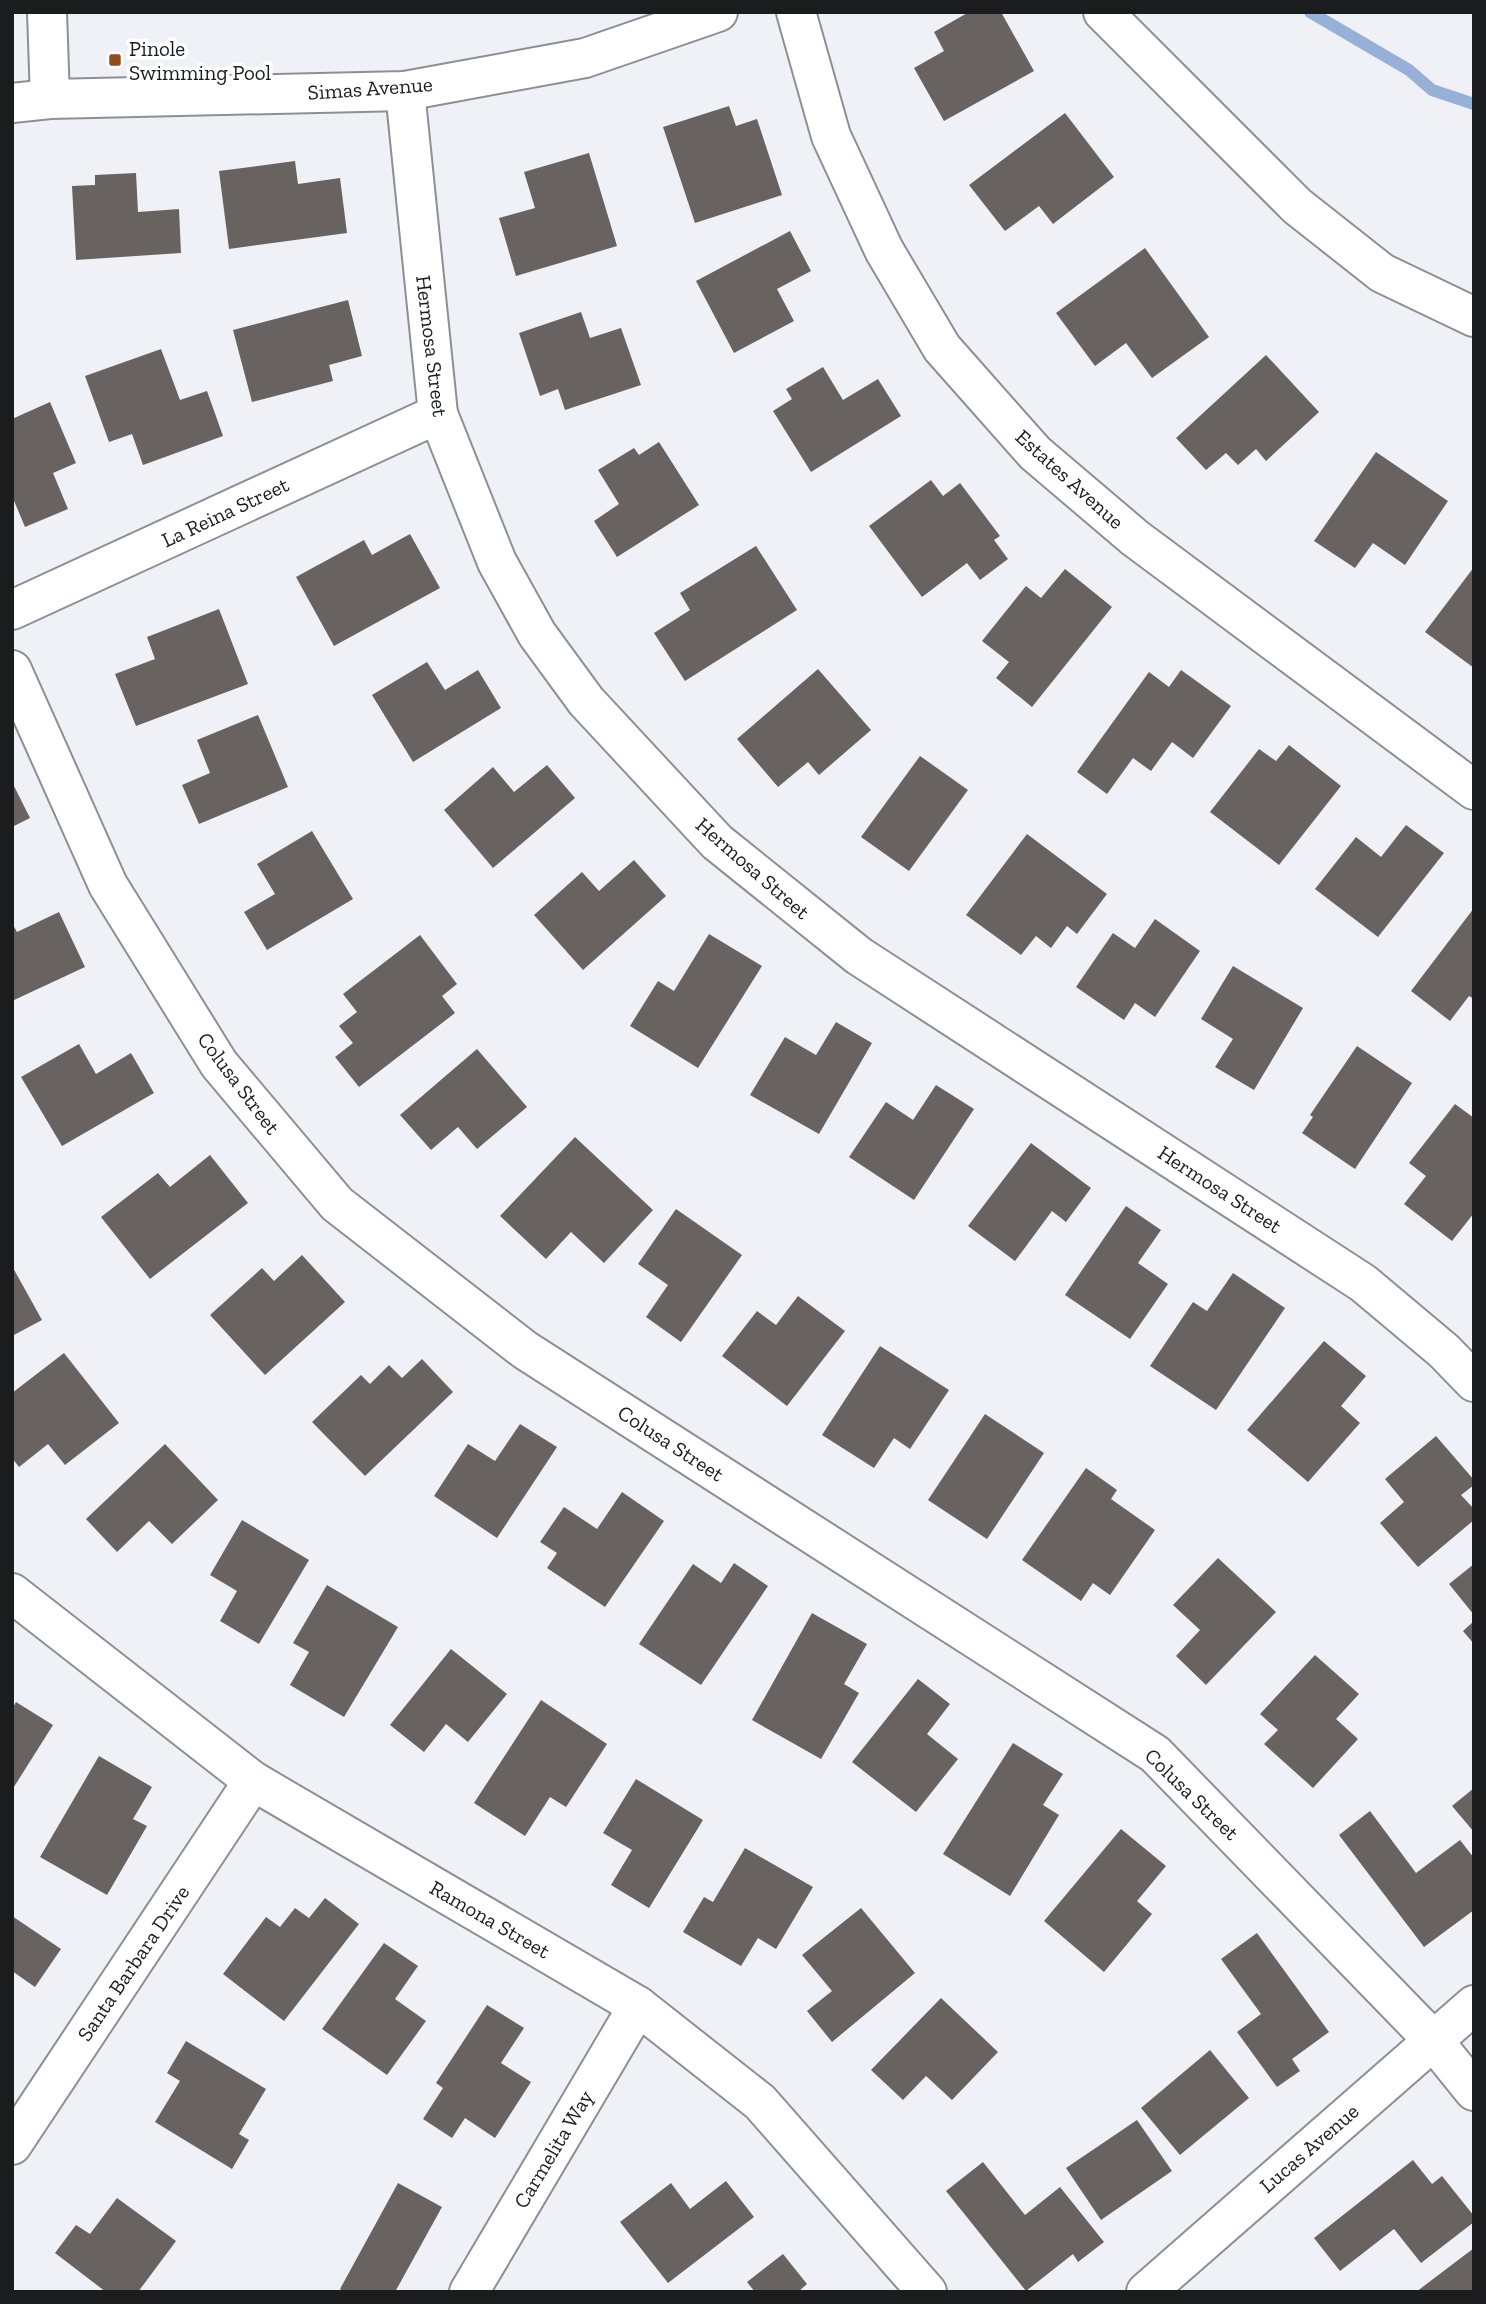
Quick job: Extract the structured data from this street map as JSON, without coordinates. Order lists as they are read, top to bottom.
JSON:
{
  "streets": {
    "street": [
      "Simas Avenue",
      "Hermosa Street",
      "Estates Avenue",
      "La Reina Street",
      "Colusa Street",
      "Ramona Street",
      "Santa Barbara Drive",
      "Lucas Avenue",
      "Carmelita Way"
    ]
  },
  "crossings": [
    ["Simas Avenue", "Hermosa Street"],
    ["Hermosa Street", "La Reina Street"],
    ["Colusa Street", "Lucas Avenue"],
    ["Ramona Street", "Santa Barbara Drive"],
    ["Ramona Street", "Carmelita Way"]
  ],
  "places": {
    "transit": ["Pinole Swimming Pool"]
  }
}
